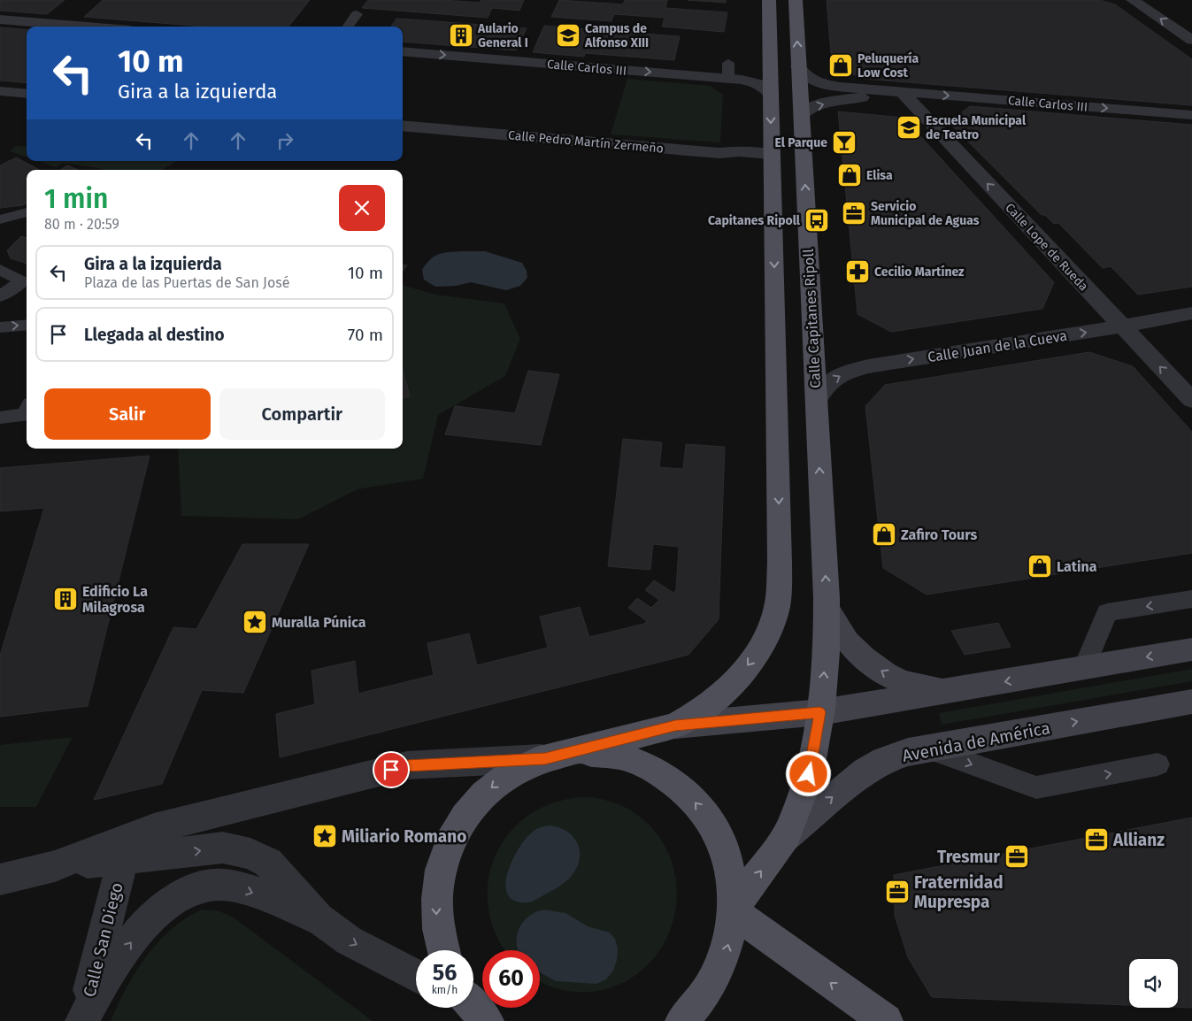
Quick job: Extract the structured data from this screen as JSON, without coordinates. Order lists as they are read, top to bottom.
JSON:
{
  "streets": {
    "main road": ["Calle Capitanes Ripoll", "Avenida de América"],
    "street": [
      "Calle Carlos III",
      "Calle Pedro Martín Zermeño",
      "Calle Lope de Rueda",
      "Calle Juan de la Cueva",
      "Calle San Diego"
    ]
  },
  "crossings": [
    ["Calle Carlos III", "Calle Lope de Rueda"],
    ["Calle Carlos III", "Calle Capitanes Ripoll"],
    ["Calle Lope de Rueda", "Calle Juan de la Cueva"],
    ["Calle Capitanes Ripoll", "Calle Juan de la Cueva"],
    ["Calle Capitanes Ripoll", "Avenida de América"]
  ],
  "one_way": ["Calle Carlos III", "Calle Lope de Rueda", "Calle Juan de la Cueva"],
  "places": {
    "building": ["Aulario General I", "Edificio La Milagrosa"],
    "school or university": ["Campus de Alfonso XIII", "Escuela Municipal de Teatro"],
    "shop": [
      "Peluquería Low Cost",
      "Elisa",
      "Zafiro Tours",
      "Latina"
    ],
    "bar": ["El Parque"],
    "office": [
      "Servicio Municipal de Aguas",
      "Allianz",
      "Tresmur",
      "Fraternidad Muprespa"
    ],
    "bus stop": ["Capitanes Ripoll"],
    "pharmacy": ["Cecilio Martínez"],
    "place": ["Muralla Púnica", "Miliario Romano"]
  },
  "page": {
    "turn": ["10 m", "Gira a la izquierda"],
    "heading": ["1 min", "80 m · 20:59"],
    "list": [
      {
        "name": "Gira a la izquierda",
        "note": "Plaza de las Puertas de San José",
        "value": "10 m"
      },
      {
        "name": "Llegada al destino",
        "value": "70 m"
      }
    ],
    "buttons": ["Salir", "Compartir"],
    "speed": "56 km/h",
    "limit": "60"
  }
}
